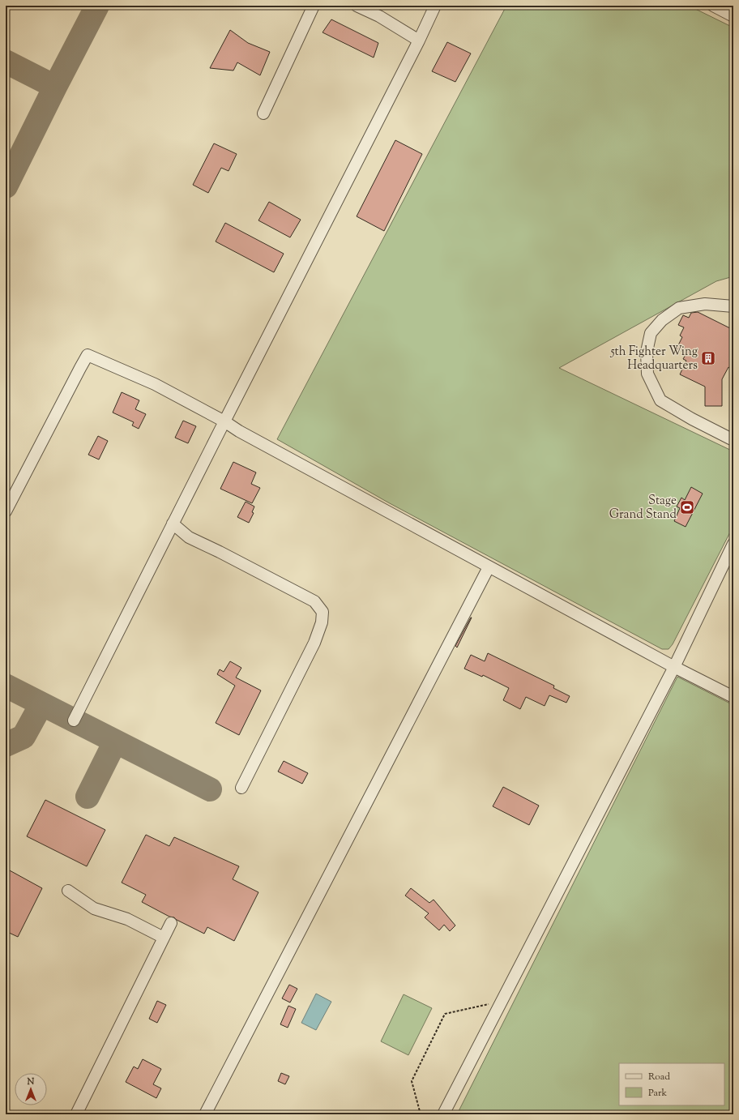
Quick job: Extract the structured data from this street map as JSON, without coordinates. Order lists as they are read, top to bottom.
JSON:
{
  "places": {
    "building": ["5th Fighter Wing Headquarters"],
    "sports": ["Stage Grand Stand"]
  },
  "legend": ["Road", "Park"],
  "north": "top"
}
